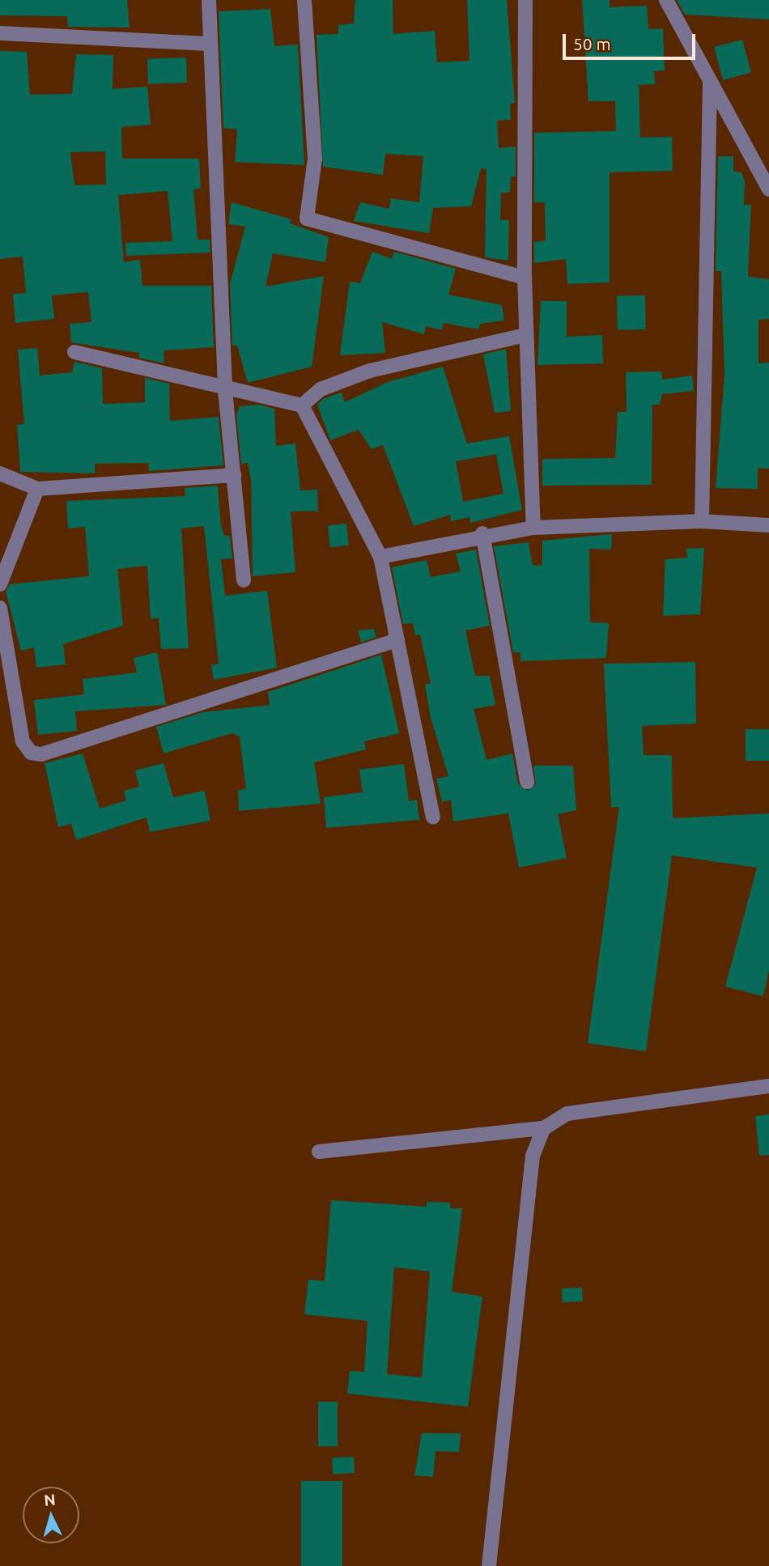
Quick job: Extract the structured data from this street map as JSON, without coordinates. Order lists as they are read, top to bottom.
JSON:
{
  "scale_bar": "50 m",
  "north": "top"
}
